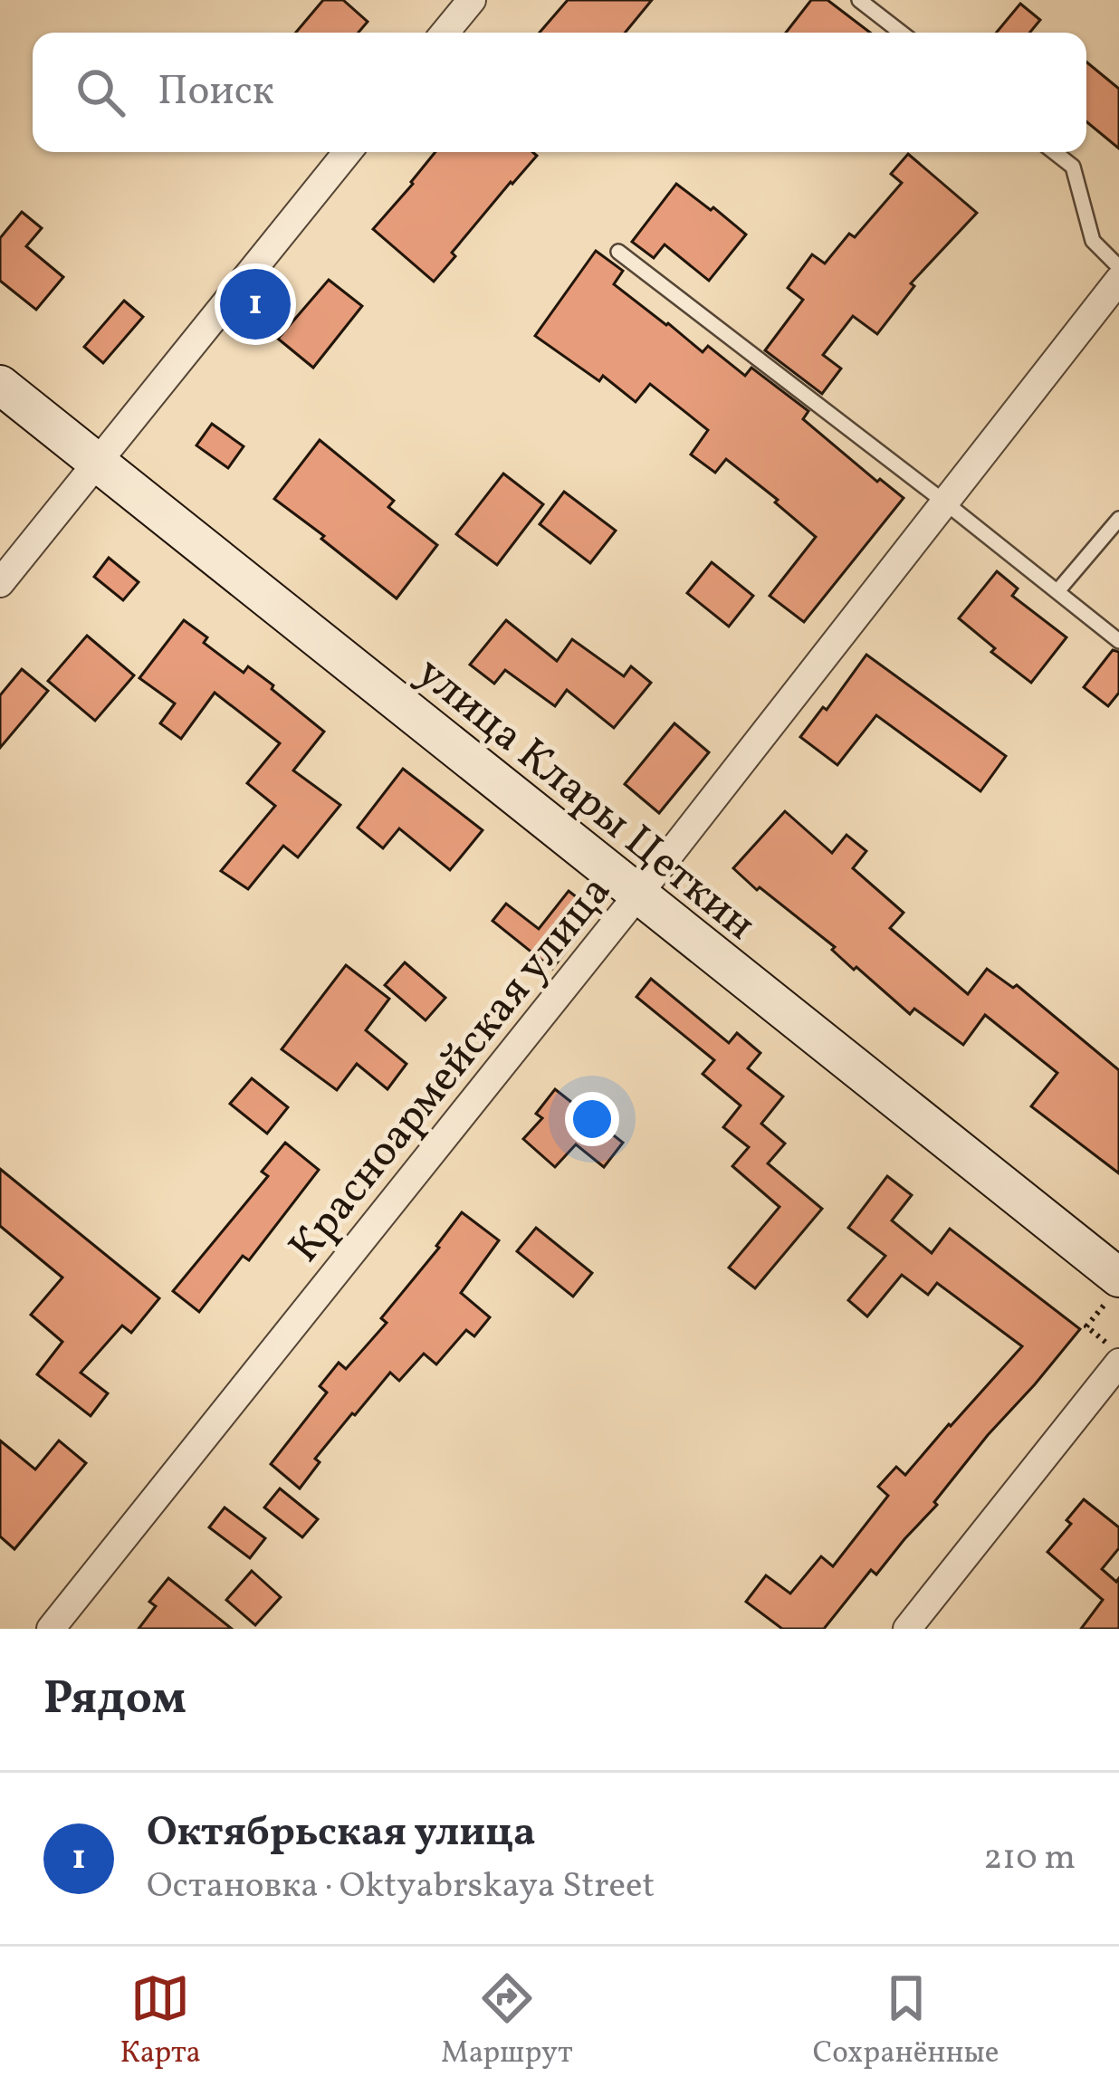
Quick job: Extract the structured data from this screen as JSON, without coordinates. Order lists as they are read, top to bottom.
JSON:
{
  "streets": {
    "main road": ["улица Клары Цеткин"],
    "street": ["Красноармейская улица"]
  },
  "crossings": [
    ["улица Клары Цеткин", "Красноармейская улица"]
  ],
  "page": {
    "search": "Поиск",
    "pins": "1",
    "heading": "Рядом",
    "list": [
      {
        "mark": "1",
        "name": "Октябрьская улица",
        "note": "Остановка · Oktyabrskaya Street",
        "value": "210 m"
      }
    ],
    "nav": ["Карта", "Маршрут", "Сохранённые"]
  }
}
